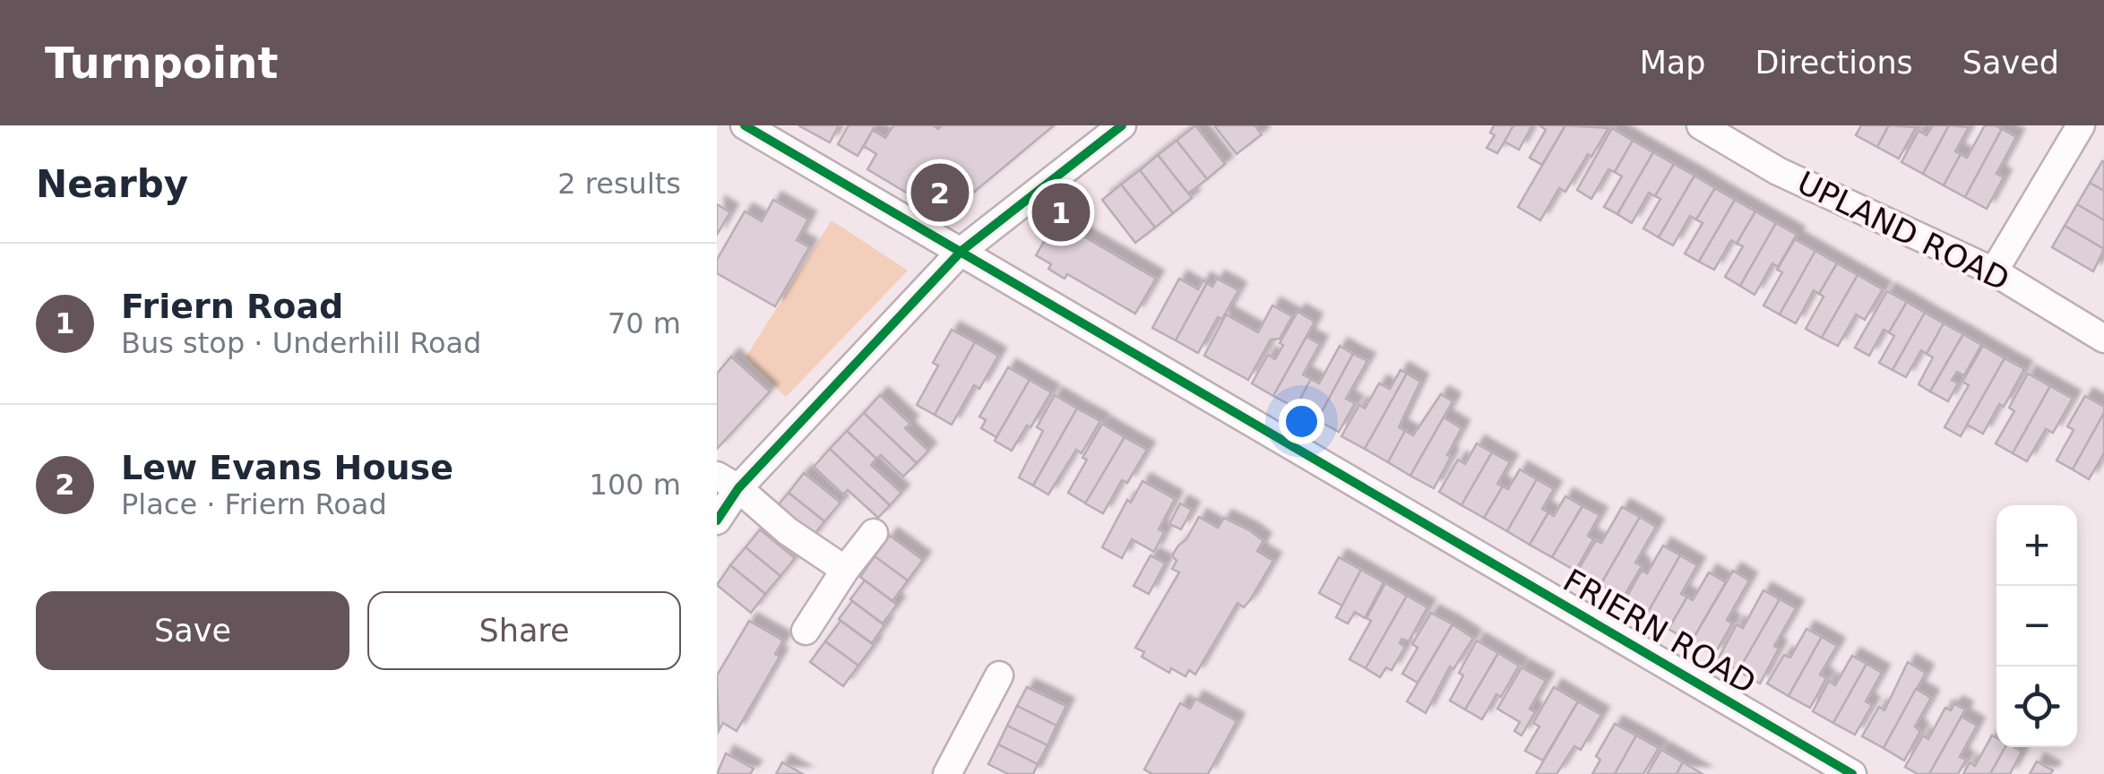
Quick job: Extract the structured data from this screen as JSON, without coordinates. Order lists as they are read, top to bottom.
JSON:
{
  "streets": {
    "street": ["UPLAND ROAD", "FRIERN ROAD"]
  },
  "page": {
    "header": "Turnpoint",
    "nav": ["Map", "Directions", "Saved"],
    "heading": ["Nearby", "2 results"],
    "pins": ["2", "1"],
    "list": [
      {
        "mark": "1",
        "name": "Friern Road",
        "note": "Bus stop · Underhill Road",
        "value": "70 m"
      },
      {
        "mark": "2",
        "name": "Lew Evans House",
        "note": "Place · Friern Road",
        "value": "100 m"
      }
    ],
    "map_buttons": ["+", "−"],
    "buttons": ["Save", "Share"]
  }
}
